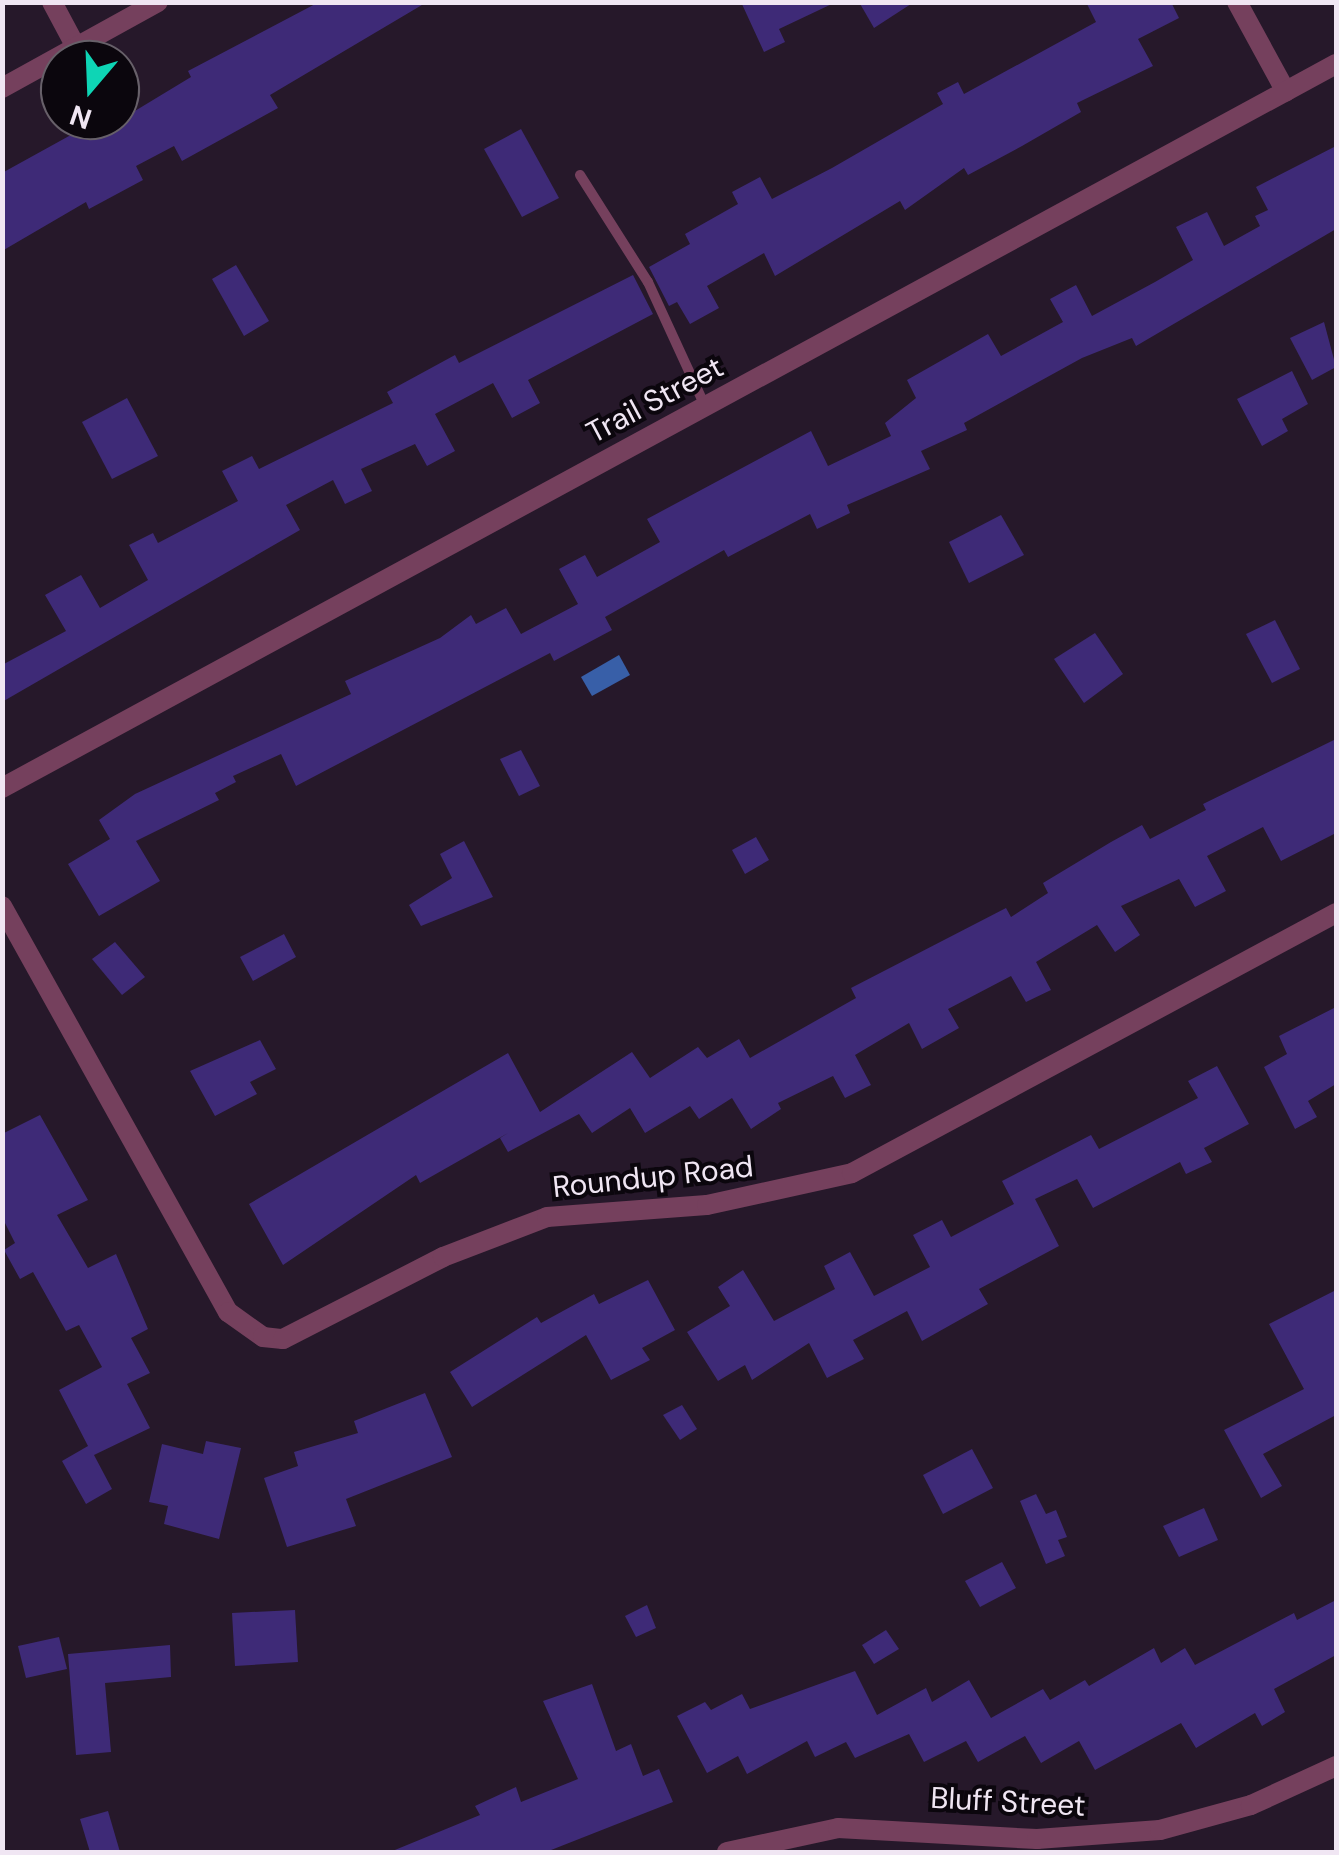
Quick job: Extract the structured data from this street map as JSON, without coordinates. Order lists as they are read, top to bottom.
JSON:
{
  "streets": {
    "street": ["Trail Street", "Roundup Road", "Bluff Street"]
  },
  "north": "bottom"
}
